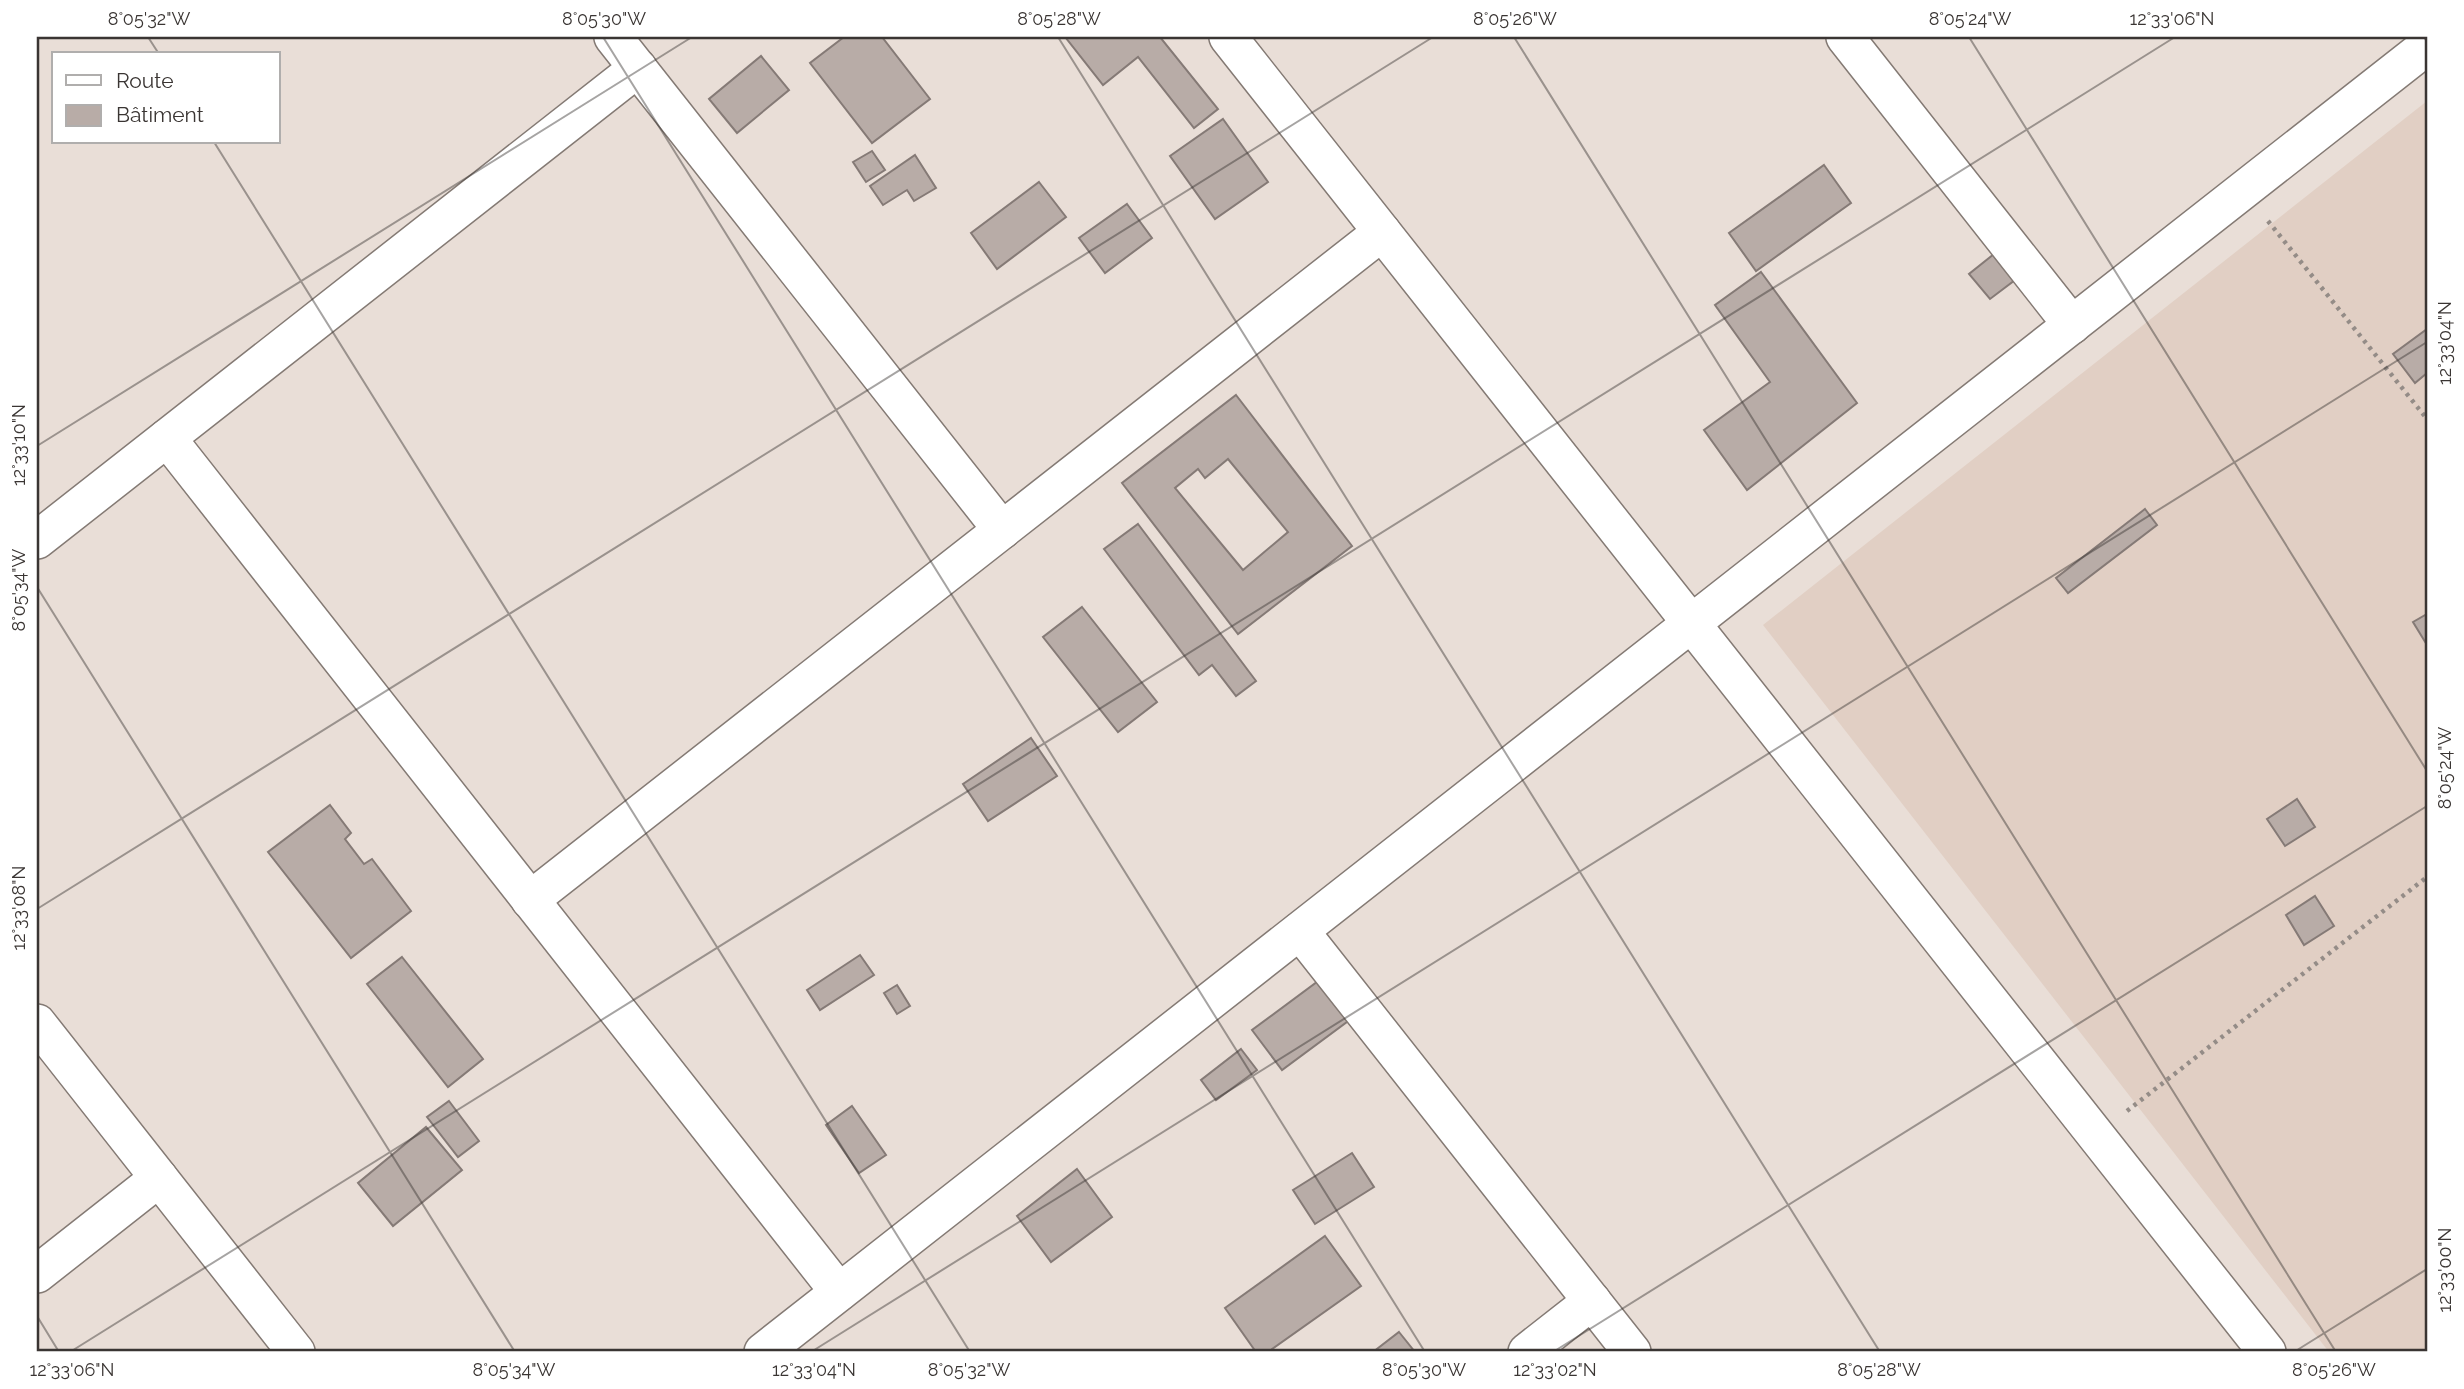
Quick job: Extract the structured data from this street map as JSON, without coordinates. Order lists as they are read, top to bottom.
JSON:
{
  "legend": ["Route", "Bâtiment"],
  "coordinates": [
    "8°05'32\"W",
    "8°05'30\"W",
    "8°05'28\"W",
    "8°05'26\"W",
    "8°05'24\"W",
    "12°33'06\"N",
    "12°33'04\"N",
    "12°33'10\"N",
    "8°05'34\"W",
    "12°33'08\"N",
    "12°33'00\"N",
    "12°33'02\"N"
  ]
}
